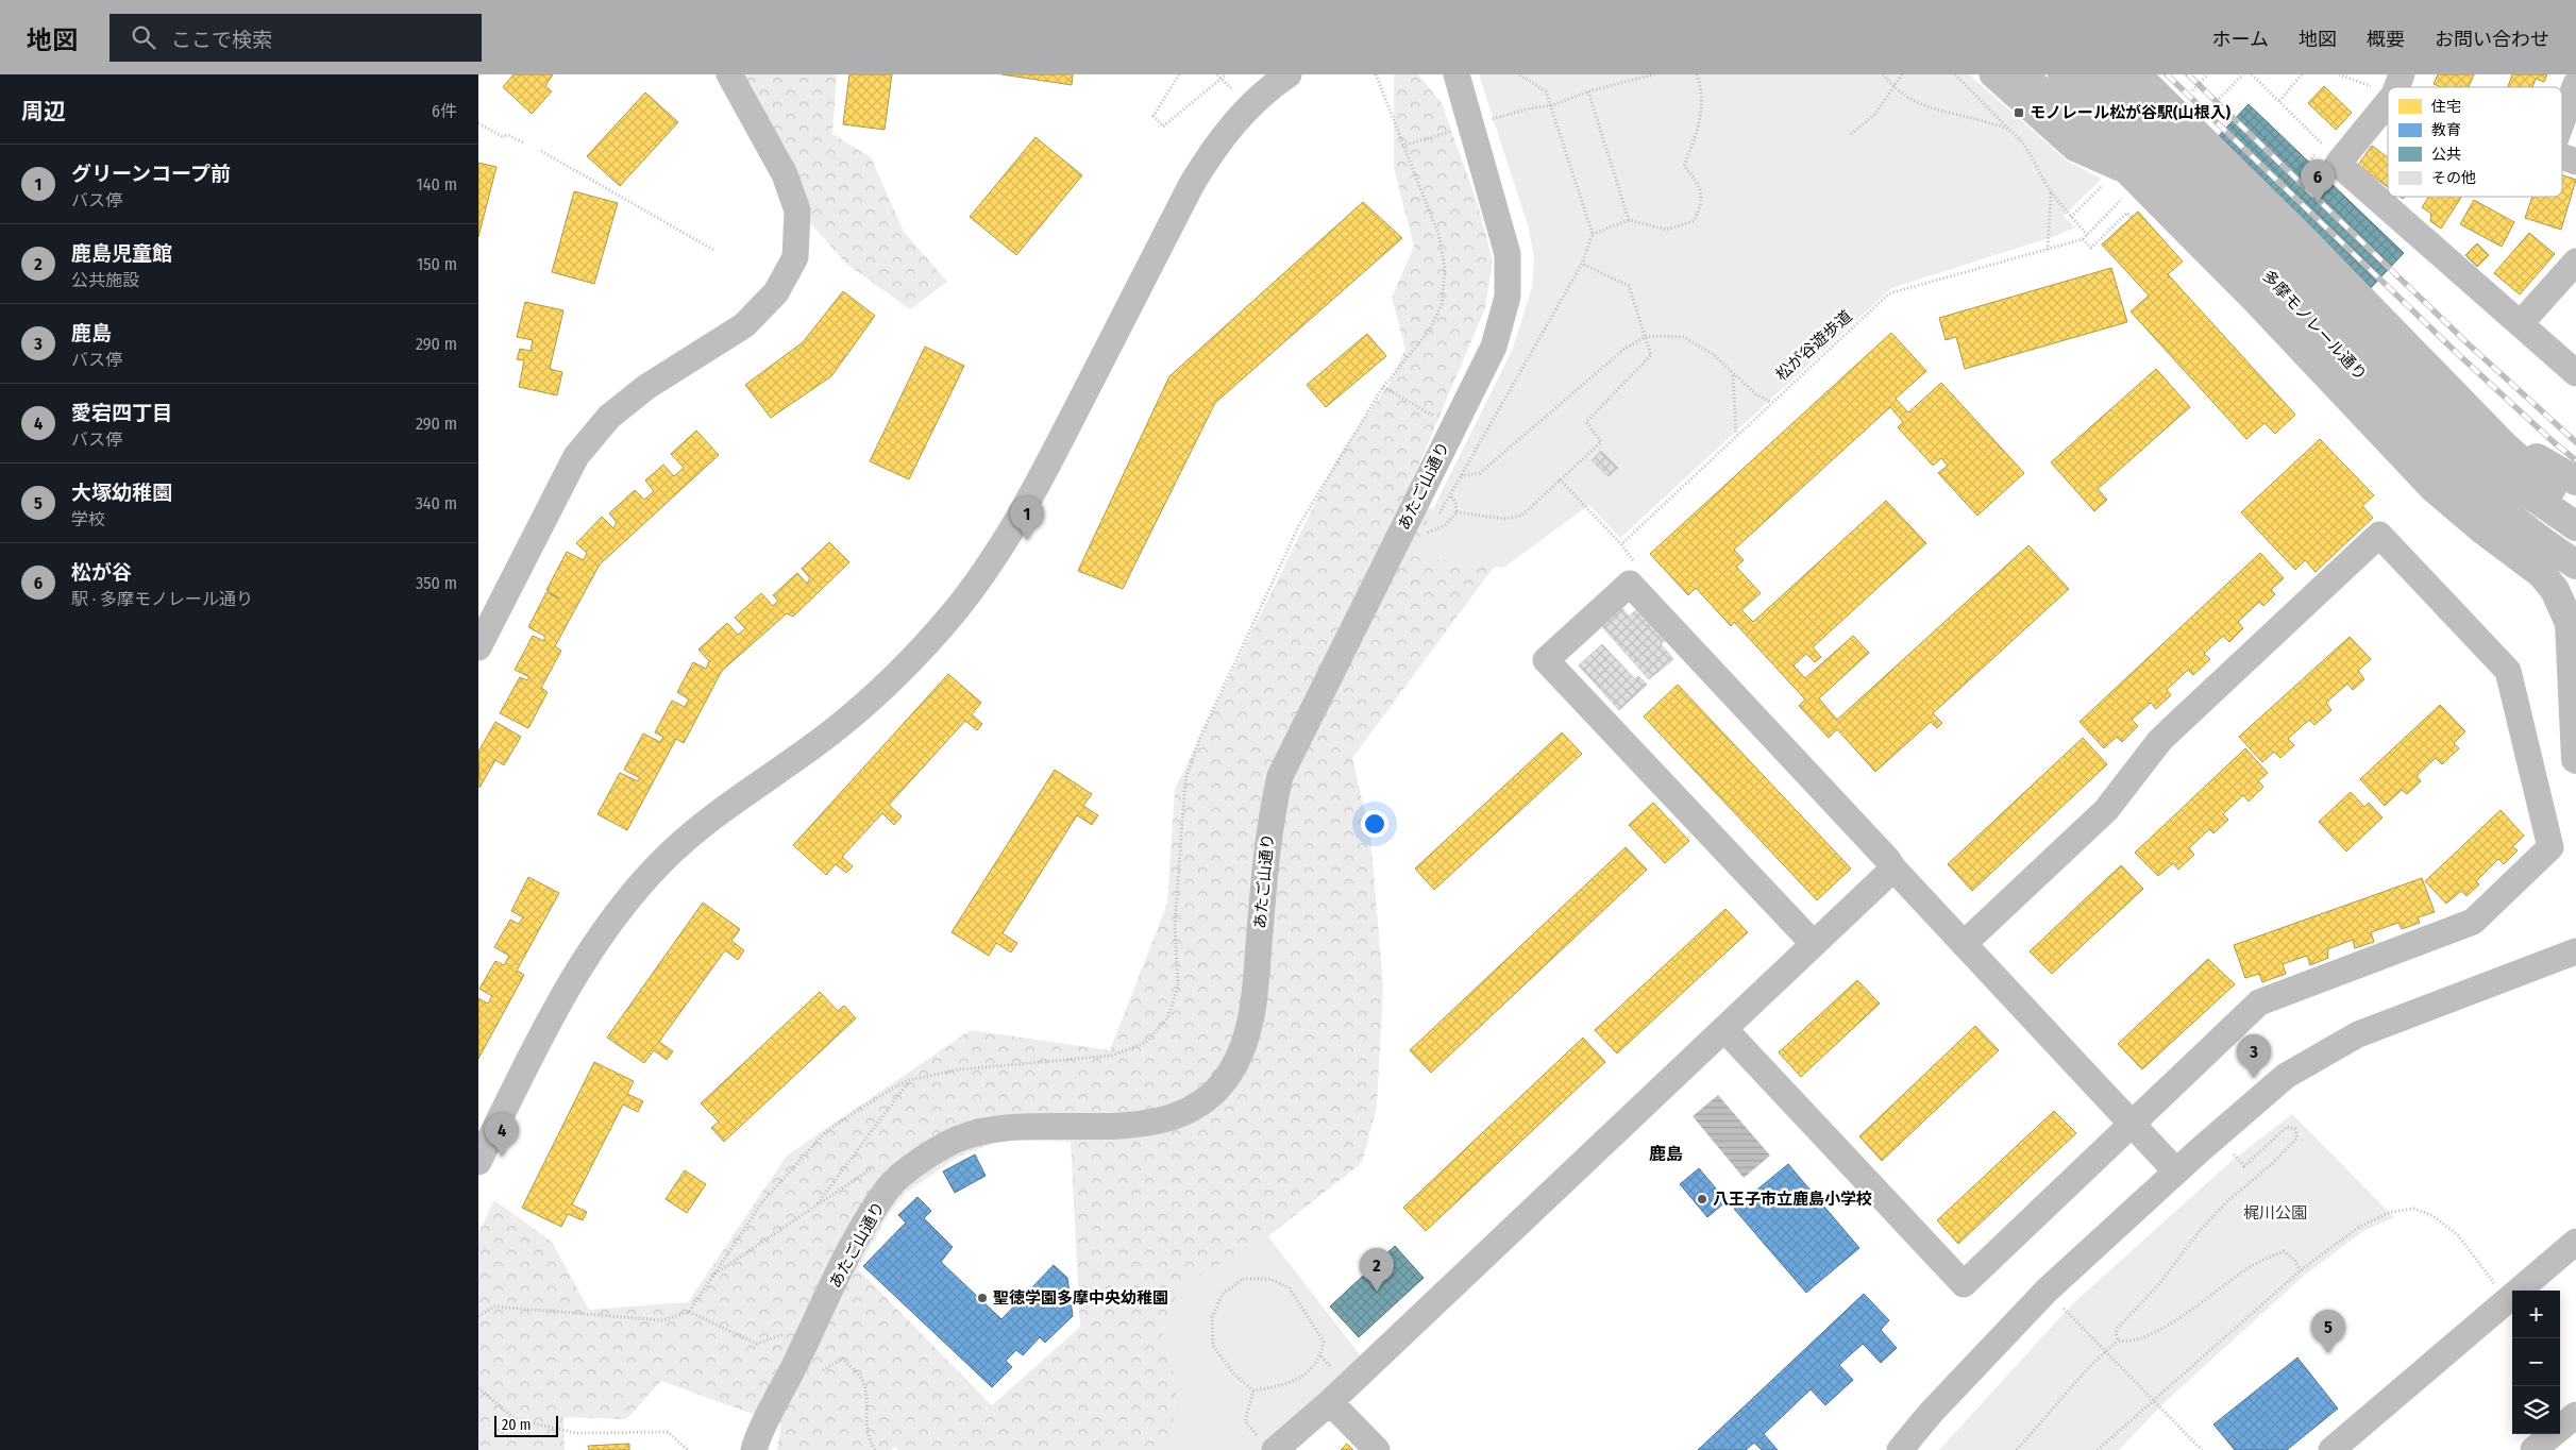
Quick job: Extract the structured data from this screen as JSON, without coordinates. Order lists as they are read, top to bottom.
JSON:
{
  "streets": {
    "main road": ["多摩モノレール通り"],
    "street": ["あたご山通り"],
    "path": ["松が谷遊歩道"]
  },
  "districts": ["鹿島"],
  "parks": ["梶川公園"],
  "places": {
    "transit": ["モノレール松が谷駅(山根入)"],
    "other": ["八王子市立鹿島小学校", "聖徳学園多摩中央幼稚園"]
  },
  "legend": [
    "住宅",
    "教育",
    "公共",
    "その他"
  ],
  "scale_bar": "20 m",
  "page": {
    "header": "地図",
    "search": "ここで検索",
    "nav": [
      "ホーム",
      "地図",
      "概要",
      "お問い合わせ"
    ],
    "heading": ["周辺", "6件"],
    "list": [
      {
        "mark": "1",
        "name": "グリーンコープ前",
        "note": "バス停",
        "value": "140 m"
      },
      {
        "mark": "2",
        "name": "鹿島児童館",
        "note": "公共施設",
        "value": "150 m"
      },
      {
        "mark": "3",
        "name": "鹿島",
        "note": "バス停",
        "value": "290 m"
      },
      {
        "mark": "4",
        "name": "愛宕四丁目",
        "note": "バス停",
        "value": "290 m"
      },
      {
        "mark": "5",
        "name": "大塚幼稚園",
        "note": "学校",
        "value": "340 m"
      },
      {
        "mark": "6",
        "name": "松が谷",
        "note": "駅 · 多摩モノレール通り",
        "value": "350 m"
      }
    ],
    "pins": [
      "6",
      "1",
      "3",
      "4",
      "2",
      "5"
    ],
    "map_buttons": ["+", "−"],
    "scale": "20 m"
  }
}
